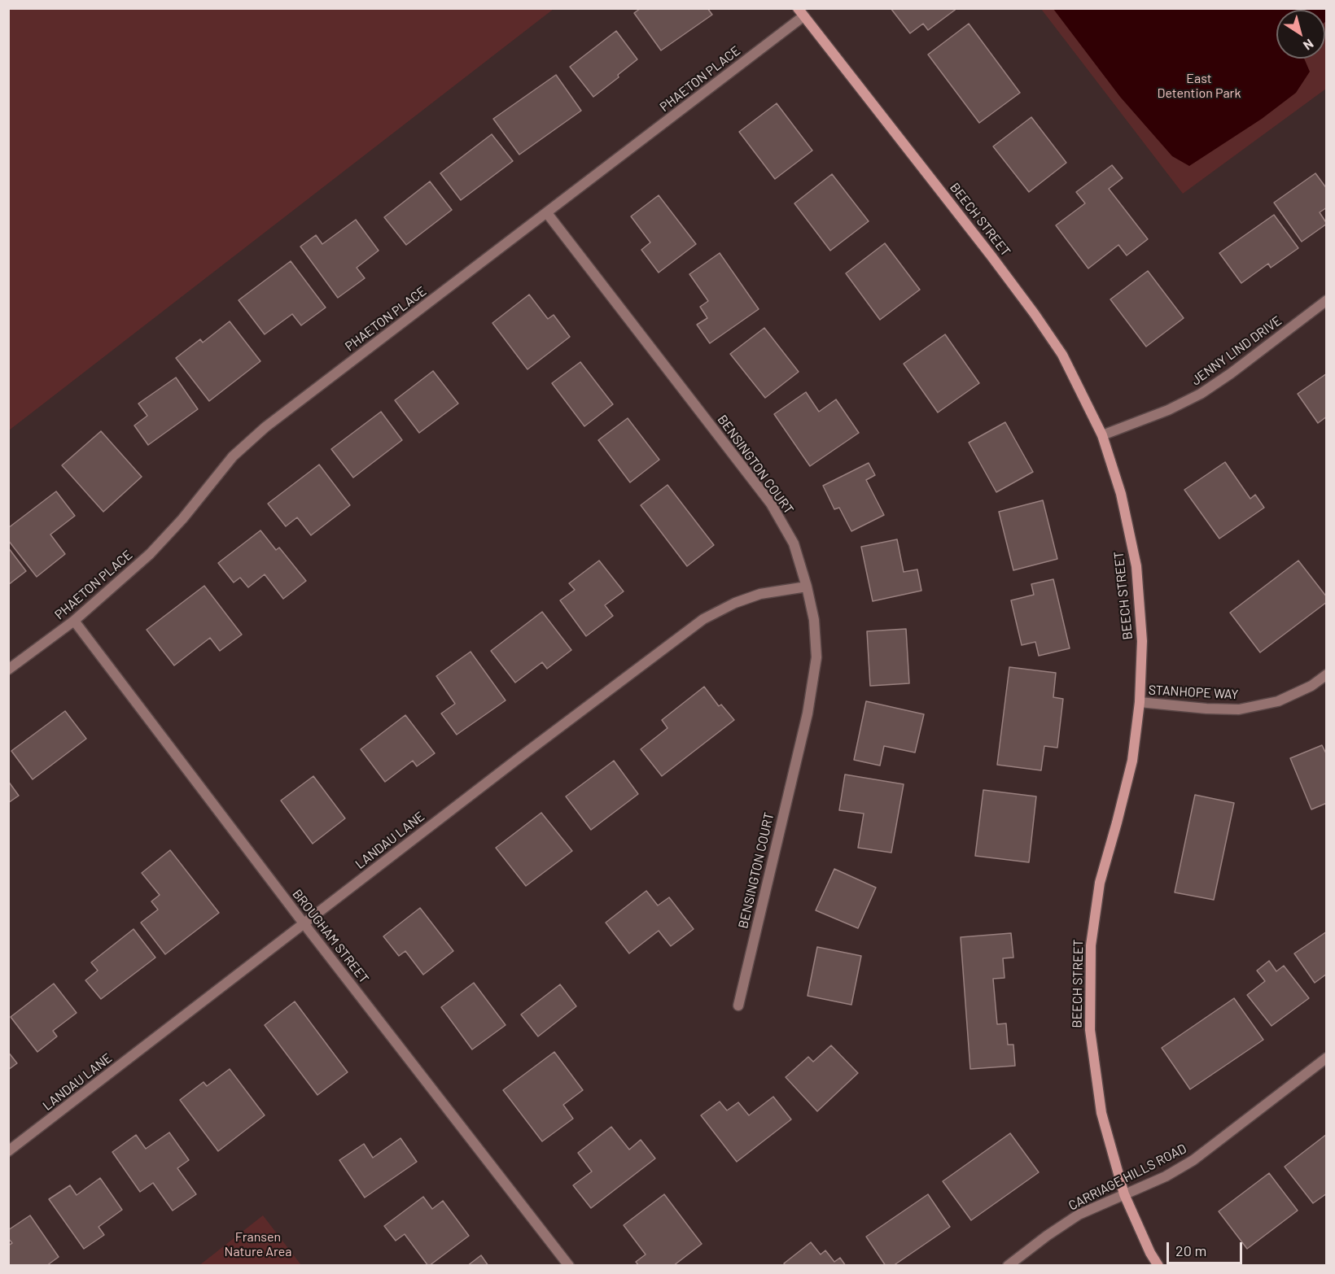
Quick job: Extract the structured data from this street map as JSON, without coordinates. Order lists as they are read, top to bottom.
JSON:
{
  "streets": {
    "street": [
      "PHAETON PLACE",
      "BEECH STREET",
      "JENNY LIND DRIVE",
      "BENSINGTON COURT",
      "STANHOPE WAY",
      "LANDAU LANE",
      "BROUGHAM STREET",
      "CARRIAGE HILLS ROAD"
    ]
  },
  "crossings": [
    ["PHAETON PLACE", "BEECH STREET"],
    ["PHAETON PLACE", "BENSINGTON COURT"],
    ["PHAETON PLACE", "BROUGHAM STREET"],
    ["BEECH STREET", "JENNY LIND DRIVE"],
    ["BEECH STREET", "STANHOPE WAY"],
    ["BEECH STREET", "CARRIAGE HILLS ROAD"],
    ["BENSINGTON COURT", "LANDAU LANE"],
    ["LANDAU LANE", "BROUGHAM STREET"]
  ],
  "parks": ["East Detention Park", "Fransen Nature Area"],
  "scale_bar": "20 m",
  "north": "bottom right"
}
